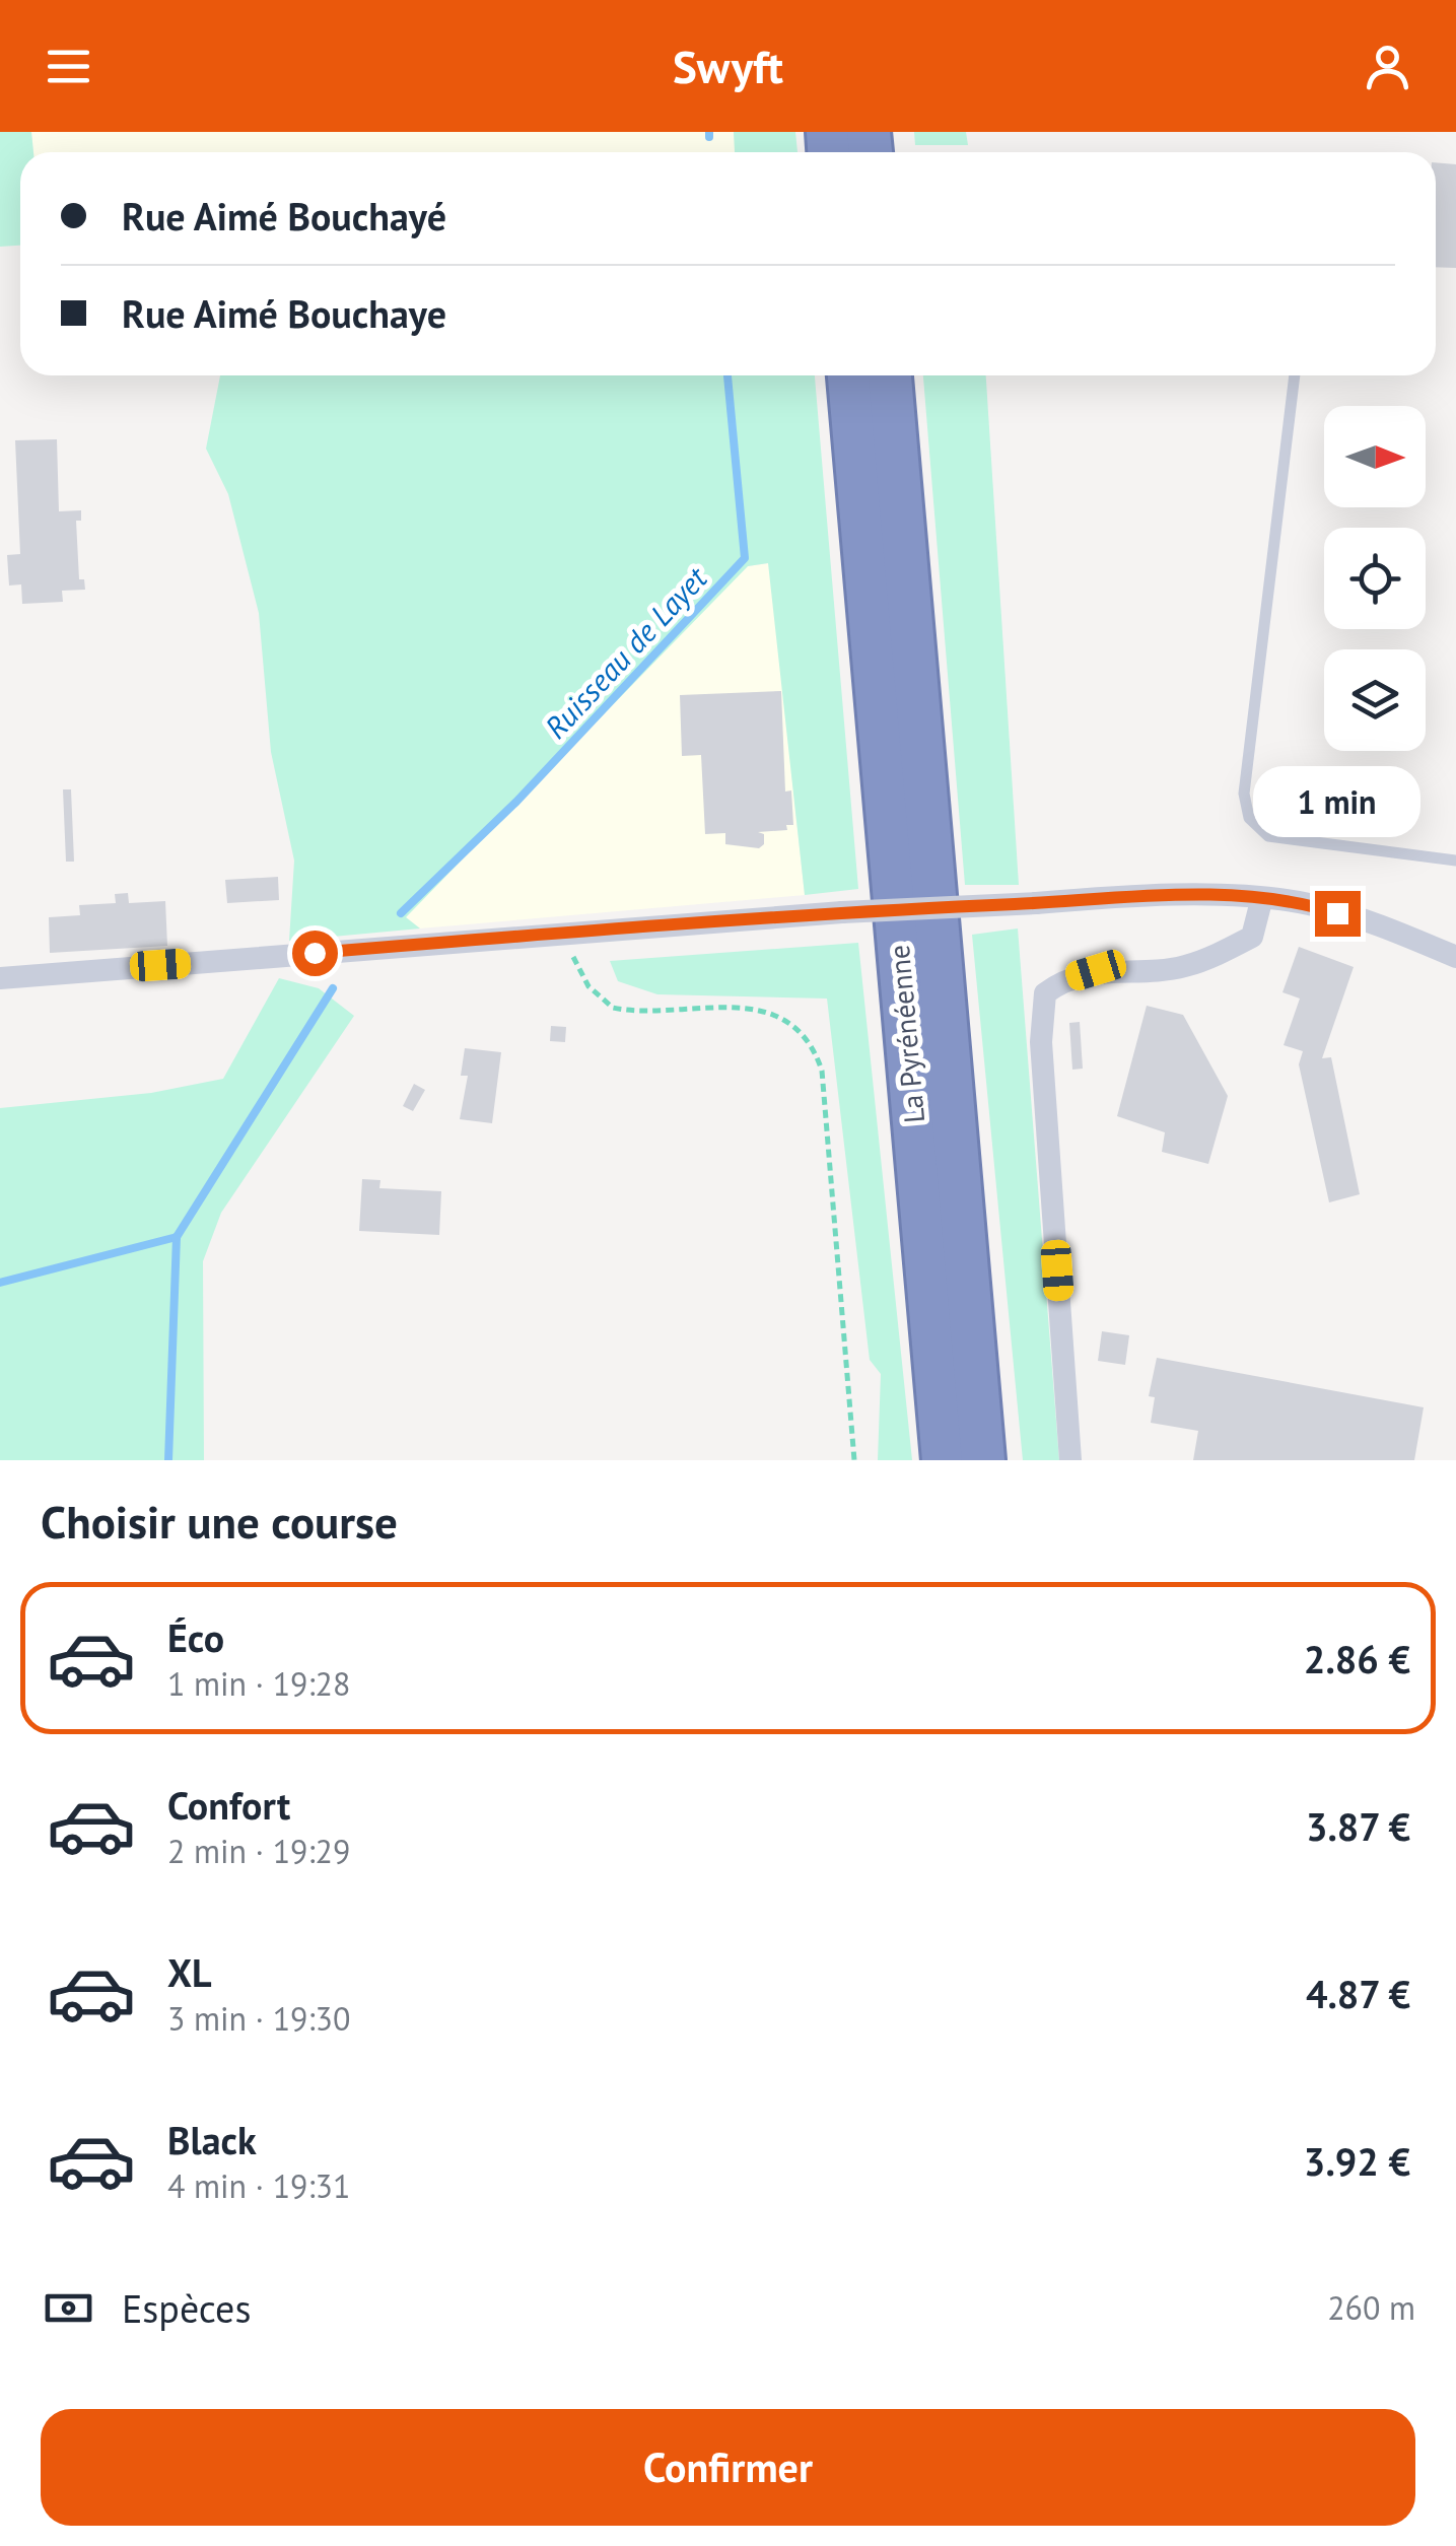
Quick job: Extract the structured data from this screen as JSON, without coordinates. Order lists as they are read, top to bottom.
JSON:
{
  "streets": {
    "highway": ["La Pyrénéenne"]
  },
  "water": ["Ruisseau de Layet"],
  "north": "right",
  "page": {
    "header": "Swyft",
    "banner": ["Rue Aimé Bouchayé", "Rue Aimé Bouchaye"],
    "bubble": "1 min",
    "heading": "Choisir une course",
    "list": [
      {
        "name": "Éco",
        "note": "1 min · 19:28",
        "value": "2.86 €"
      },
      {
        "name": "Confort",
        "note": "2 min · 19:29",
        "value": "3.87 €"
      },
      {
        "name": "XL",
        "note": "3 min · 19:30",
        "value": "4.87 €"
      },
      {
        "name": "Black",
        "note": "4 min · 19:31",
        "value": "3.92 €"
      }
    ],
    "pay": ["Espèces", "260 m"],
    "buttons": "Confirmer"
  }
}
